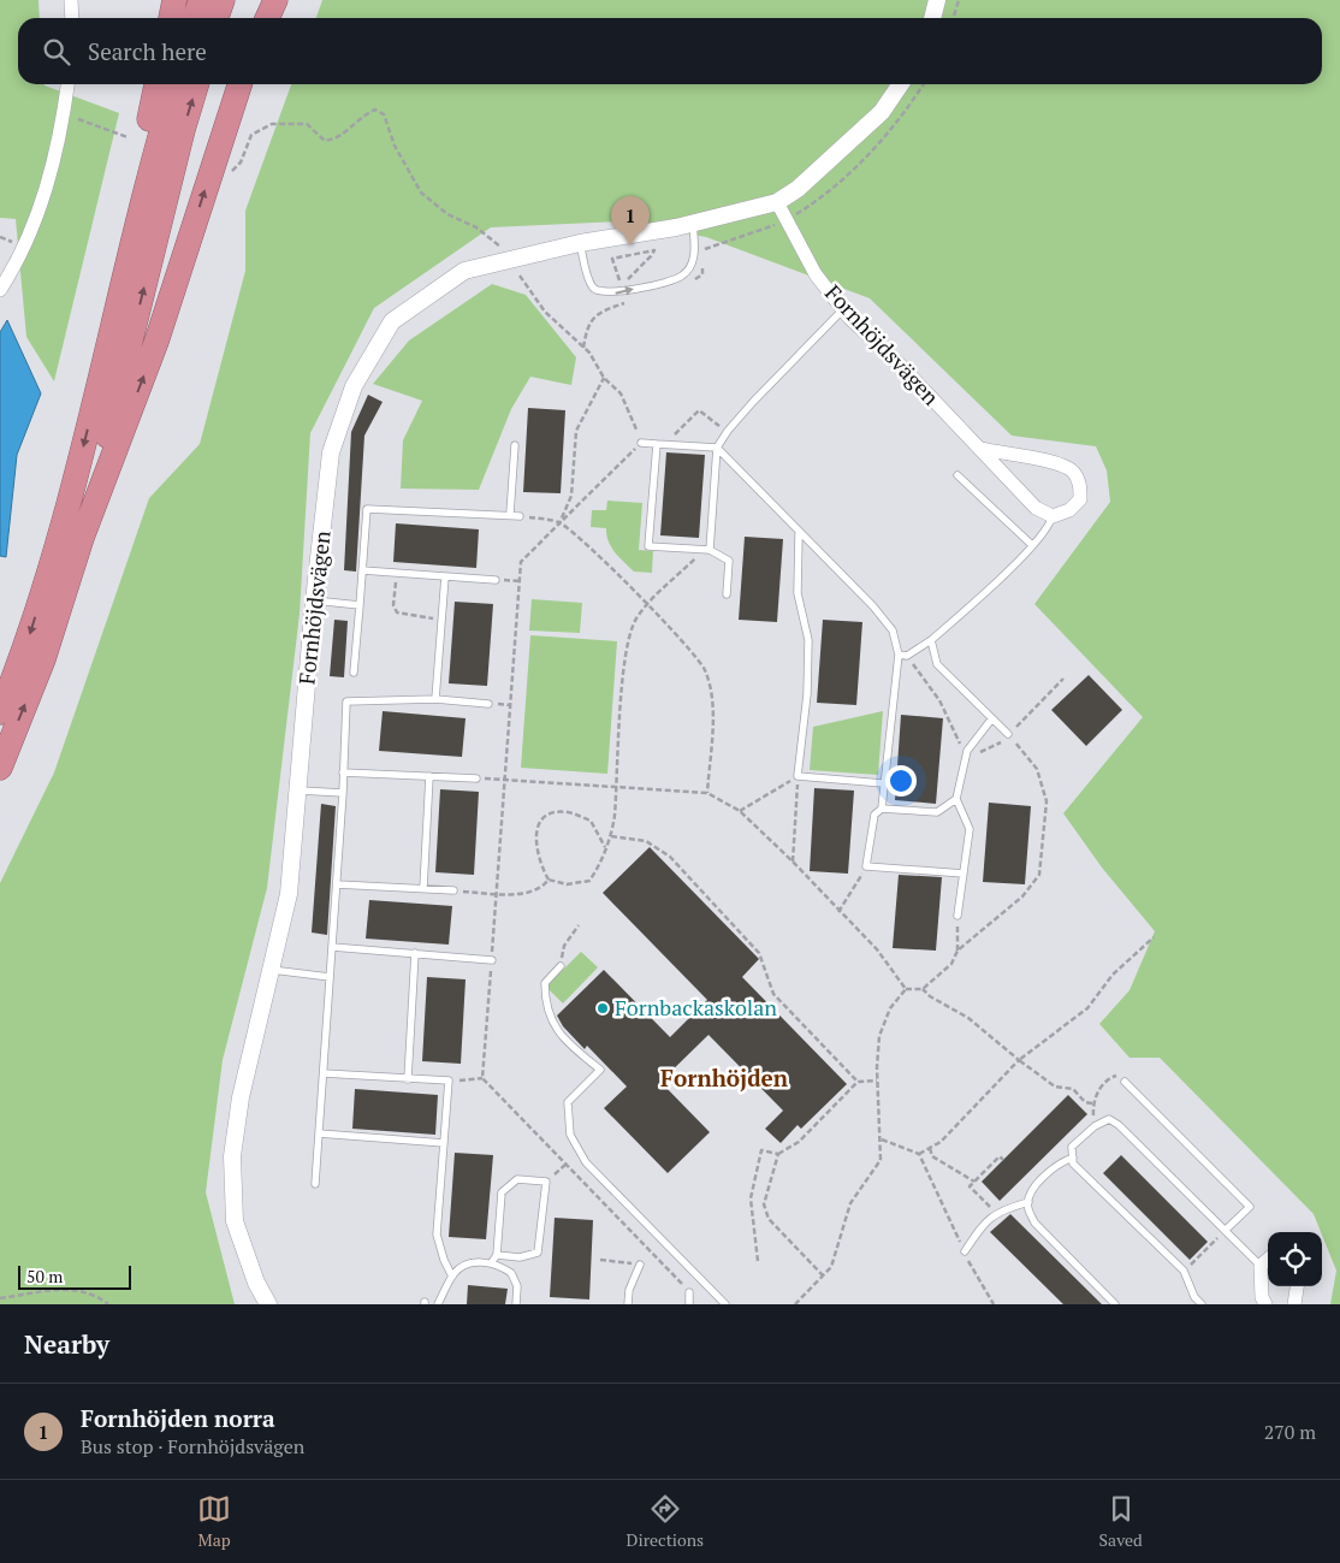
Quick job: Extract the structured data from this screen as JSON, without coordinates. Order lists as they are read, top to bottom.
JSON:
{
  "streets": {
    "street": ["Fornhöjdsvägen"]
  },
  "districts": ["Fornhöjden"],
  "places": ["Fornbackaskolan"],
  "scale_bar": "50 m",
  "page": {
    "search": "Search here",
    "pins": "1",
    "scale": "50 m",
    "heading": "Nearby",
    "list": [
      {
        "mark": "1",
        "name": "Fornhöjden norra",
        "note": "Bus stop · Fornhöjdsvägen",
        "value": "270 m"
      }
    ],
    "nav": ["Map", "Directions", "Saved"]
  }
}
